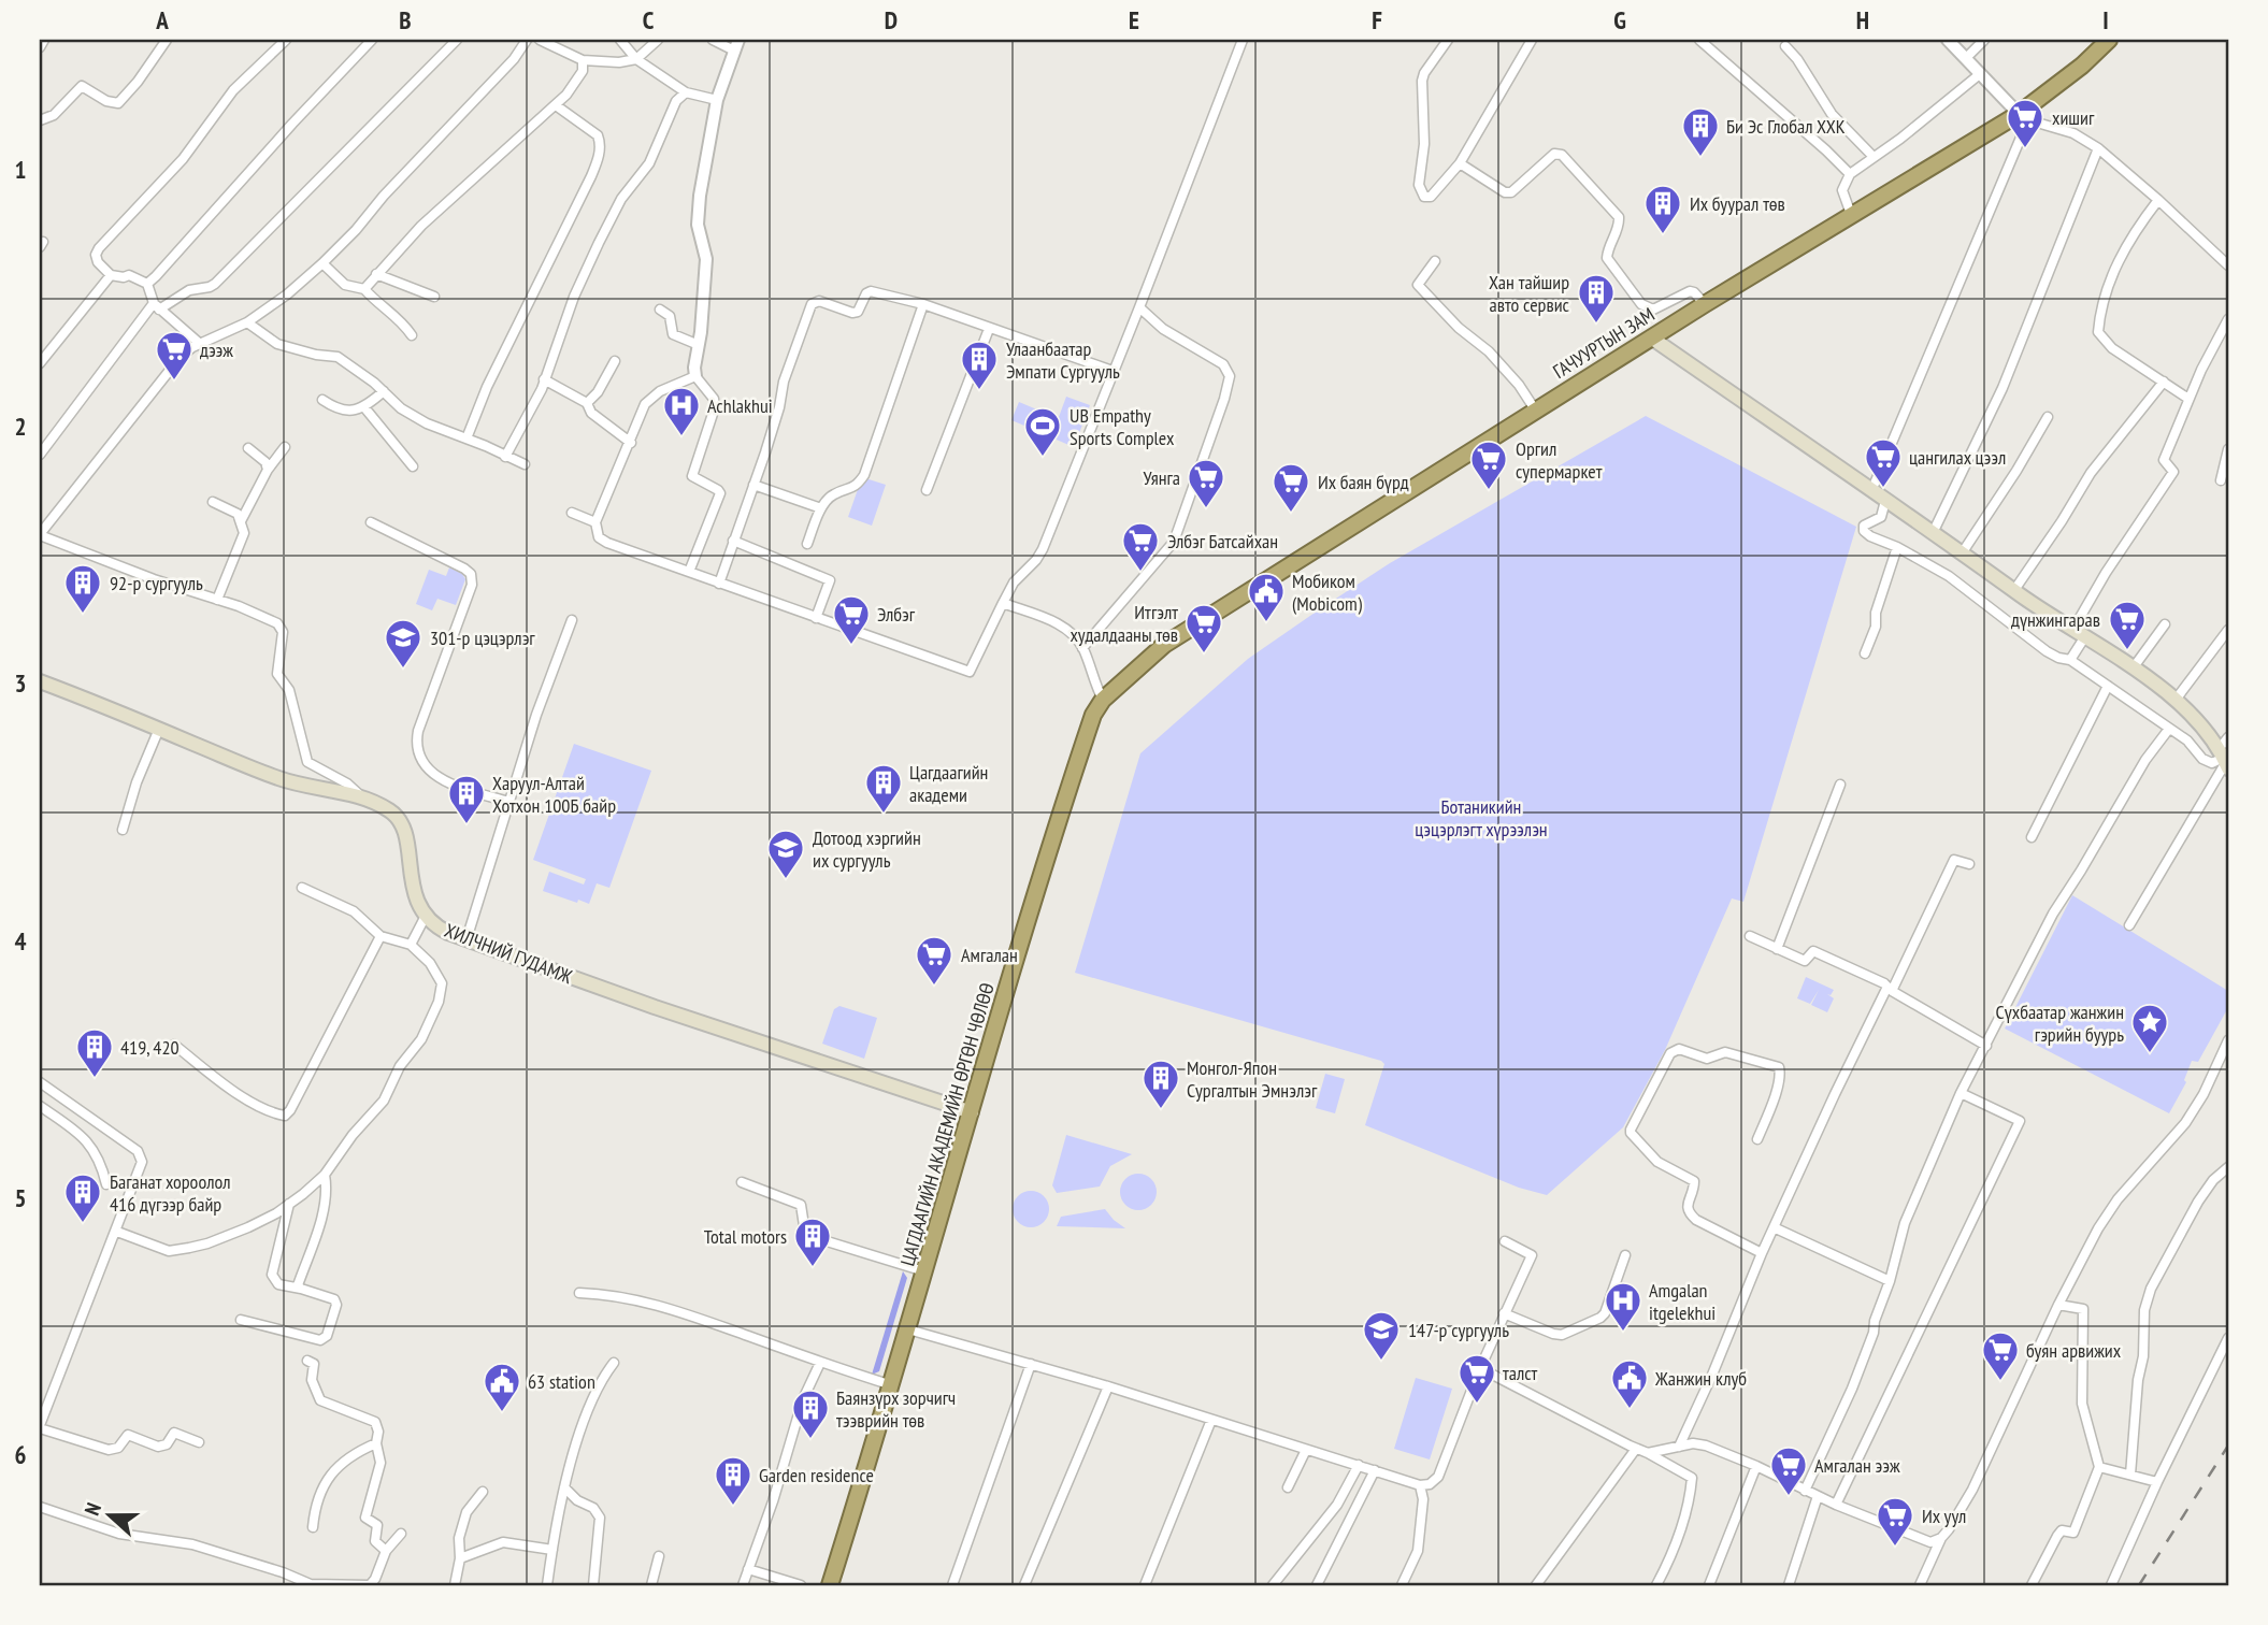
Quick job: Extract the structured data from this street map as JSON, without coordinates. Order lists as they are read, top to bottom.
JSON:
{
  "streets": {
    "highway": ["ГАЧУУРТЫН ЗАМ", "ЦАГДААГИЙН АКАДЕМИЙН ӨРГӨН ЧӨЛӨӨ"],
    "main road": ["ХИЛЧНИЙ ГУДАМЖ"]
  },
  "crossings": [
    ["ГАЧУУРТЫН ЗАМ", "ЦАГДААГИЙН АКАДЕМИЙН ӨРГӨН ЧӨЛӨӨ"],
    ["ХИЛЧНИЙ ГУДАМЖ", "ЦАГДААГИЙН АКАДЕМИЙН ӨРГӨН ЧӨЛӨӨ"]
  ],
  "parks": ["Ботаникийн цэцэрлэгт хүрээлэн"],
  "places": {
    "supermarket": [
      "хишиг",
      "дээж",
      "цангилах цээл",
      "Оргил супермаркет",
      "Уянга",
      "Их баян бүрд",
      "Элбэг Батсайхан",
      "Элбэг",
      "дүнжингарав",
      "Итгэлт худалдааны төв",
      "Амгалан",
      "буян арвижих",
      "талст",
      "Амгалан ээж",
      "Их уул"
    ],
    "building": [
      "Би Эс Глобал ХХК",
      "Их буурал төв",
      "Хан тайшир авто сервис",
      "Улаанбаатар Эмпати Сургууль",
      "92-р сургууль",
      "Цагдаагийн академи",
      "Харуул-Алтай Хотхон 100Б байр",
      "419, 420",
      "Монгол-Япон Сургалтын Эмнэлэг",
      "Баганат хороолол 416 дүгээр байр",
      "Total motors",
      "Баянзүрх зорчигч тээврийн төв",
      "Garden residence"
    ],
    "hospital": ["Achlakhui", "Amgalan itgelekhui"],
    "sports": ["UB Empathy Sports Complex"],
    "public building": ["Мобиком (Mobicom)", "Жанжин клуб", "63 station"],
    "school or university": ["301-р цэцэрлэг", "Дотоод хэргийн их сургууль", "147-р сургууль"],
    "place": ["Сүхбаатар жанжин гэрийн буурь"]
  },
  "north": "left",
  "grid": {
    "columns": [
      "A",
      "B",
      "C",
      "D",
      "E",
      "F",
      "G",
      "H",
      "I"
    ],
    "rows": [
      "1",
      "2",
      "3",
      "4",
      "5",
      "6"
    ]
  }
}
